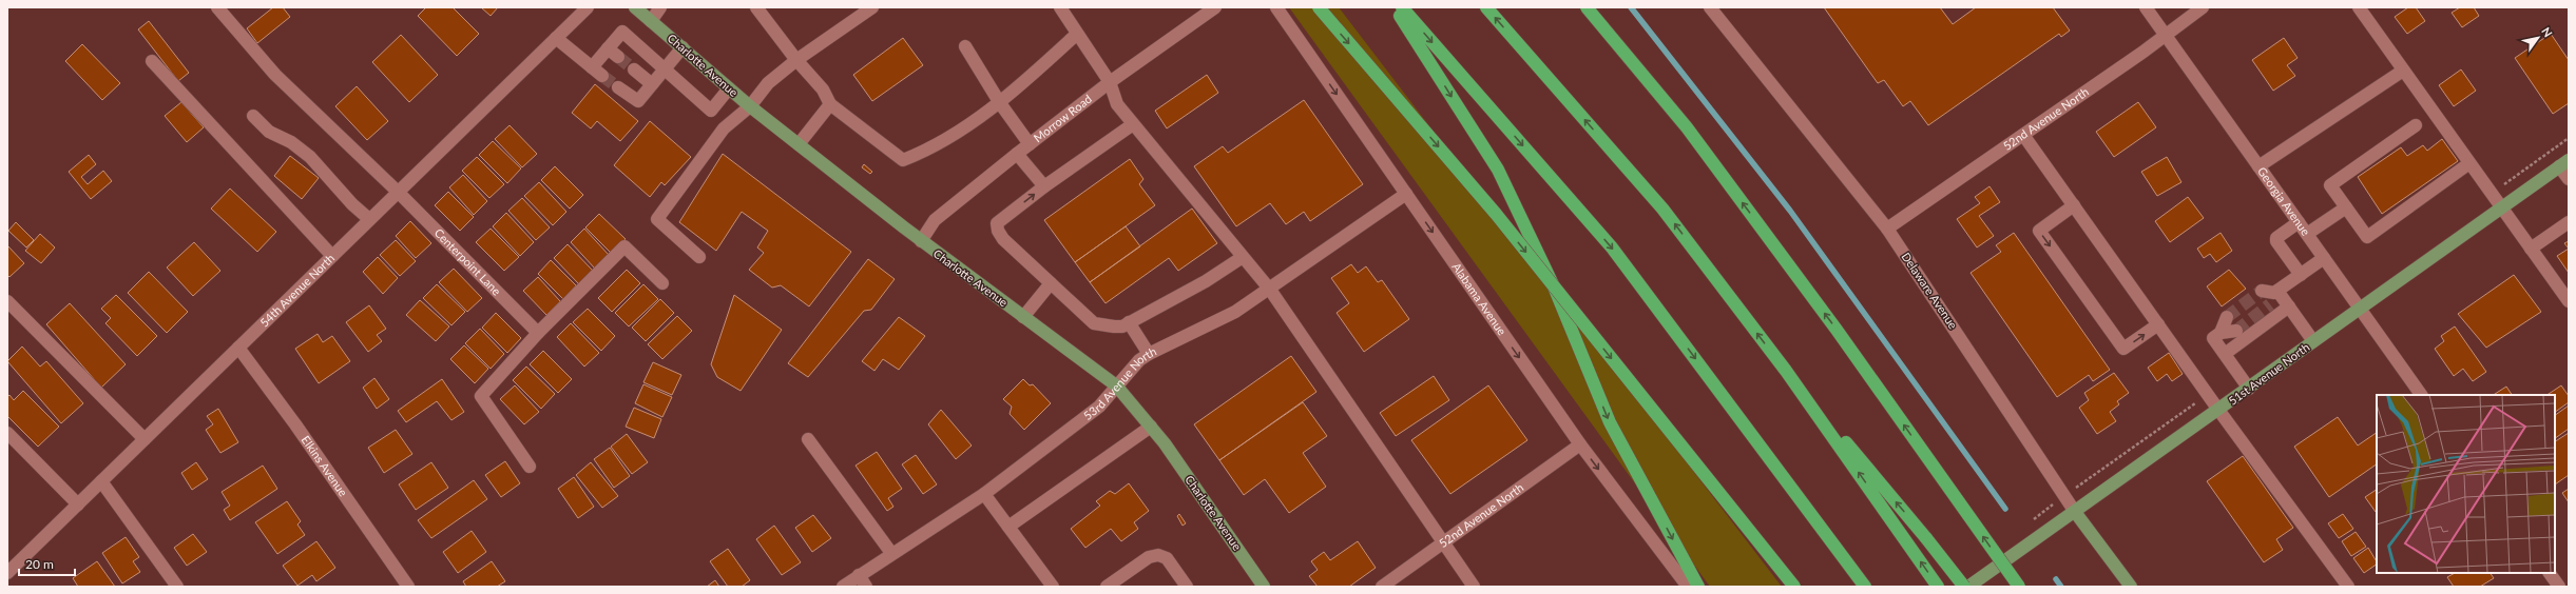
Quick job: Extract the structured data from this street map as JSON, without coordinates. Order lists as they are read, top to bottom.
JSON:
{
  "streets": {
    "main road": ["Charlotte Avenue", "Delaware Avenue", "51st Avenue North"],
    "street": [
      "Morrow Road",
      "52nd Avenue North",
      "Georgia Avenue",
      "Centerpoint Lane",
      "54th Avenue North",
      "Alabama Avenue",
      "53rd Avenue North",
      "Elkins Avenue"
    ]
  },
  "crossings": [
    ["Charlotte Avenue", "Morrow Road"],
    ["Charlotte Avenue", "53rd Avenue North"],
    ["52nd Avenue North", "Georgia Avenue"],
    ["52nd Avenue North", "Delaware Avenue"],
    ["52nd Avenue North", "Alabama Avenue"],
    ["Georgia Avenue", "51st Avenue North"],
    ["Centerpoint Lane", "54th Avenue North"],
    ["54th Avenue North", "Elkins Avenue"],
    ["Delaware Avenue", "51st Avenue North"],
    ["Alabama Avenue", "53rd Avenue North"]
  ],
  "one_way": ["Alabama Avenue"],
  "scale_bar": "20 m",
  "north": "top right"
}
